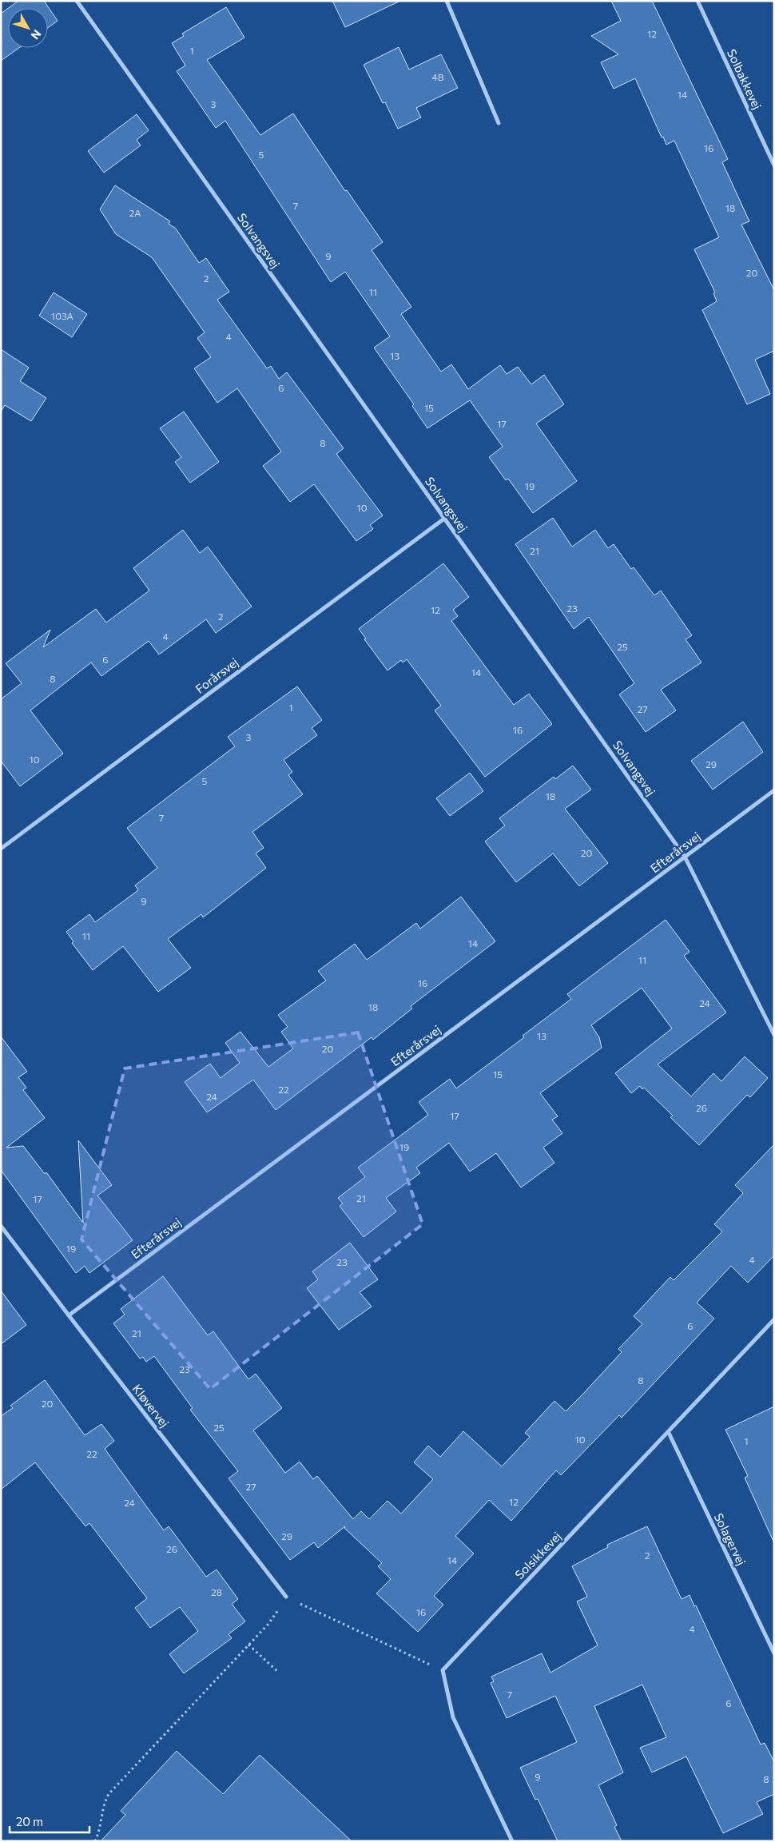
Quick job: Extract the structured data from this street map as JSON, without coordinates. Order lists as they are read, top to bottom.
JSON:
{
  "streets": {
    "street": [
      "Solbakkevej",
      "Solvangsvej",
      "Forårsvej",
      "Efterårsvej",
      "Kløvervej",
      "Solagervej",
      "Solsikkevej"
    ]
  },
  "crossings": [
    ["Solvangsvej", "Forårsvej"],
    ["Solvangsvej", "Efterårsvej"],
    ["Efterårsvej", "Kløvervej"],
    ["Solagervej", "Solsikkevej"]
  ],
  "house_numbers": [
    "12",
    "1",
    "4B",
    "14",
    "3",
    "16",
    "5",
    "7",
    "18",
    "2A",
    "9",
    "20",
    "2",
    "11",
    "103A",
    "4",
    "13",
    "6",
    "15",
    "17",
    "8",
    "19",
    "10",
    "21",
    "23",
    "12",
    "2",
    "4",
    "25",
    "6",
    "14",
    "8",
    "1",
    "27",
    "16",
    "3",
    "10",
    "29",
    "5",
    "18",
    "7",
    "20",
    "9",
    "11",
    "14",
    "11",
    "16",
    "24",
    "18",
    "13",
    "20",
    "15",
    "22",
    "24",
    "26",
    "17",
    "19",
    "21",
    "17",
    "19",
    "4",
    "23",
    "6",
    "21",
    "23",
    "8",
    "20",
    "25",
    "10",
    "1",
    "22",
    "27",
    "12",
    "24",
    "29",
    "26",
    "2",
    "14",
    "28",
    "16",
    "4",
    "7",
    "6",
    "9",
    "8"
  ],
  "scale_bar": "20 m",
  "north": "bottom right"
}
